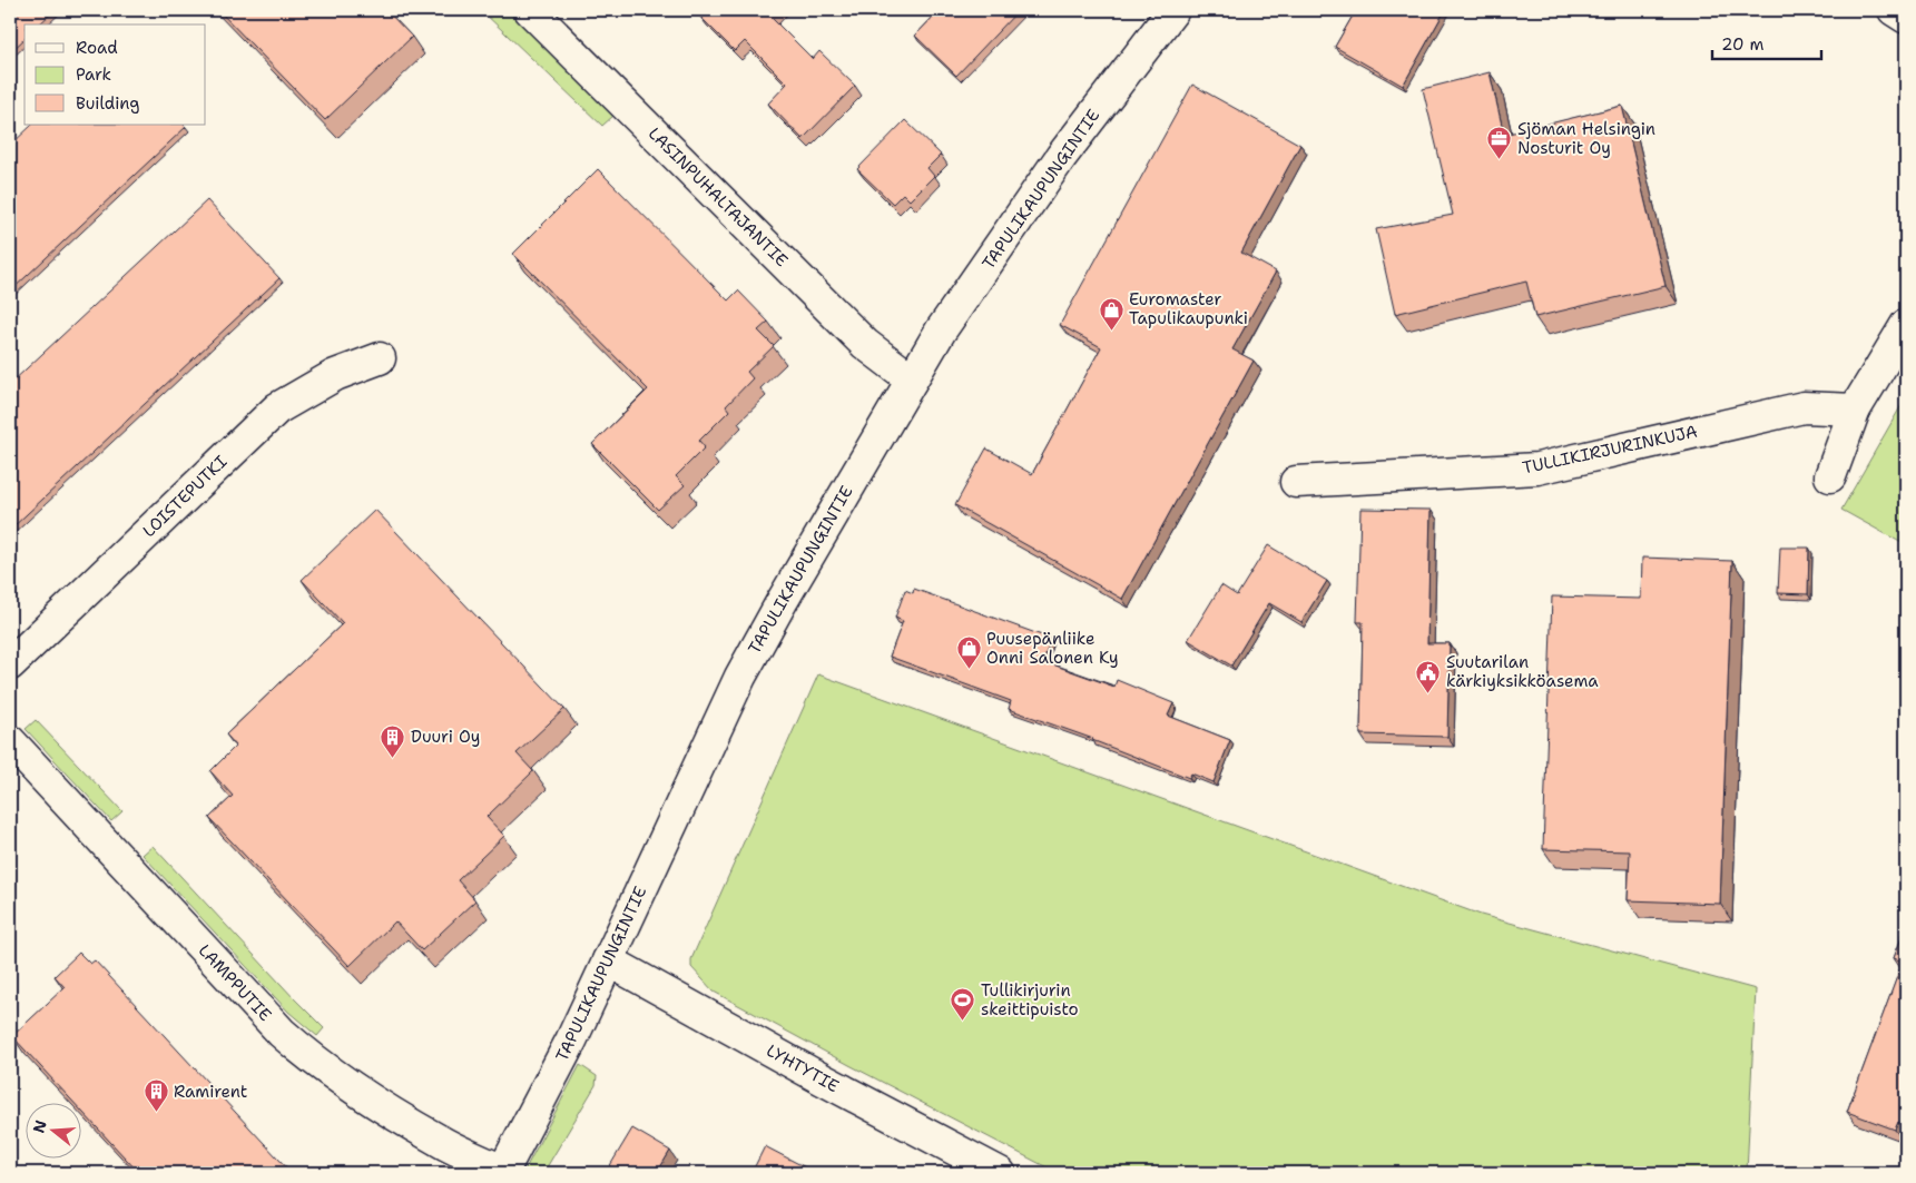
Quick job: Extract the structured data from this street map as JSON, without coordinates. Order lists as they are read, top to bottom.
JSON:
{
  "streets": {
    "street": [
      "TAPULIKAUPUNGINTIE",
      "LASINPUHALTAJANTIE",
      "TULLIKIRJURINKUJA",
      "LOISTEPUTKI",
      "LAMPPUTIE",
      "LYHTYTIE"
    ]
  },
  "crossings": [
    ["TAPULIKAUPUNGINTIE", "LASINPUHALTAJANTIE"],
    ["TAPULIKAUPUNGINTIE", "LAMPPUTIE"],
    ["TAPULIKAUPUNGINTIE", "LYHTYTIE"]
  ],
  "places": {
    "office": ["Sjöman Helsingin Nosturit Oy"],
    "shop": ["Euromaster Tapulikaupunki", "Puusepänliike Onni Salonen Ky"],
    "public building": ["Suutarilan kärkiyksikköasema"],
    "building": ["Duuri Oy", "Ramirent"],
    "sports": ["Tullikirjurin skeittipuisto"]
  },
  "legend": ["Road", "Park", "Building"],
  "scale_bar": "20 m",
  "north": "left"
}
